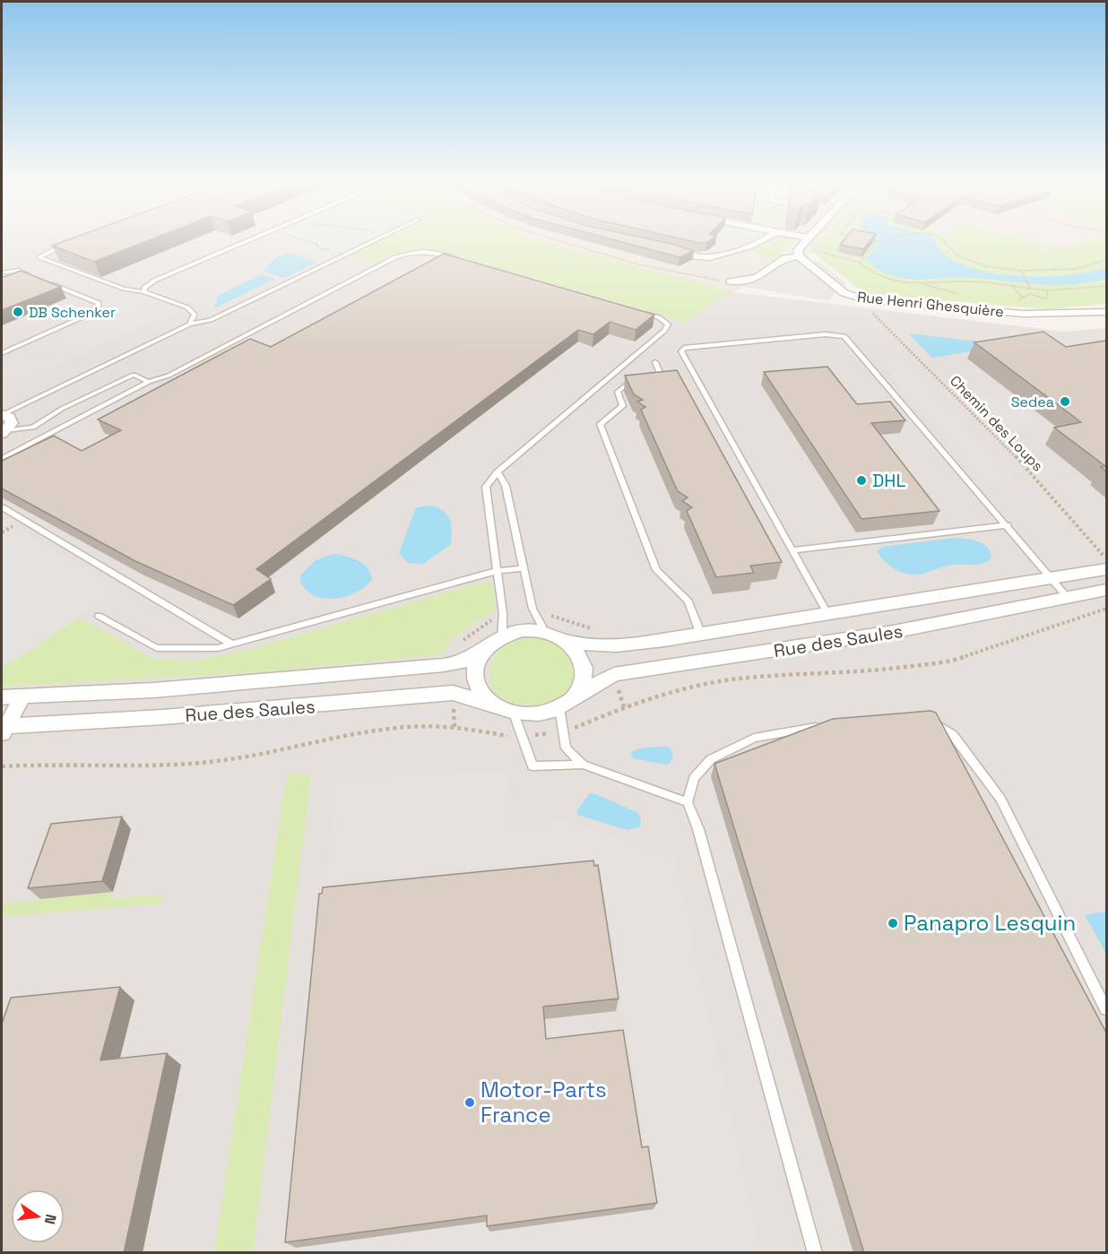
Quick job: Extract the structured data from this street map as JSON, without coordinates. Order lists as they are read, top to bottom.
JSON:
{
  "streets": {
    "street": ["Rue Henri Ghesquière", "Rue des Saules"],
    "path": ["Chemin des Loups"]
  },
  "places": [
    "DB Schenker",
    "Sedea",
    "DHL",
    "Panapro Lesquin",
    "Motor-Parts France"
  ],
  "north": "right"
}
